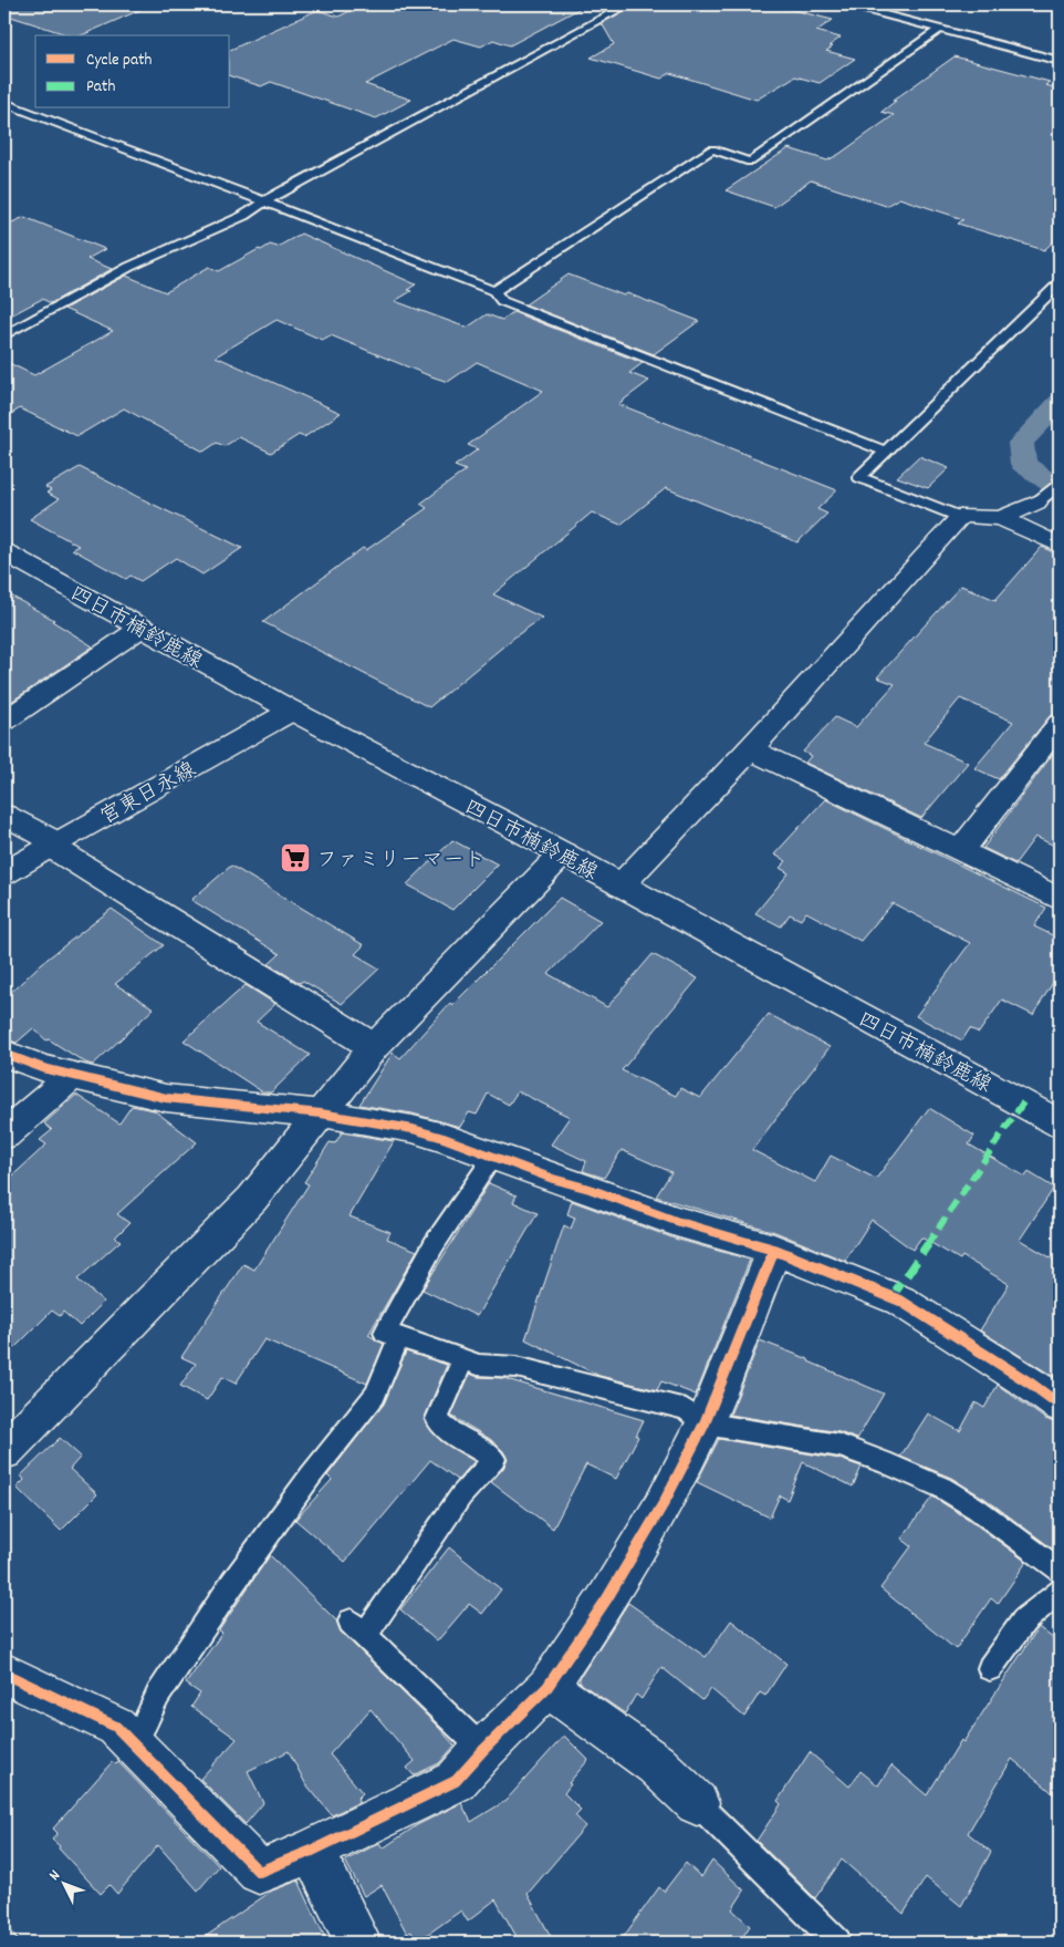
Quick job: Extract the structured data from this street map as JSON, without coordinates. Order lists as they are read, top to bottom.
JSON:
{
  "streets": {
    "street": ["四日市楠鈴鹿線", "宮東日永線"]
  },
  "crossings": [
    ["四日市楠鈴鹿線", "宮東日永線"]
  ],
  "places": {
    "supermarket": ["ファミリーマート"]
  },
  "legend": ["Cycle path", "Path"],
  "north": "top left"
}
